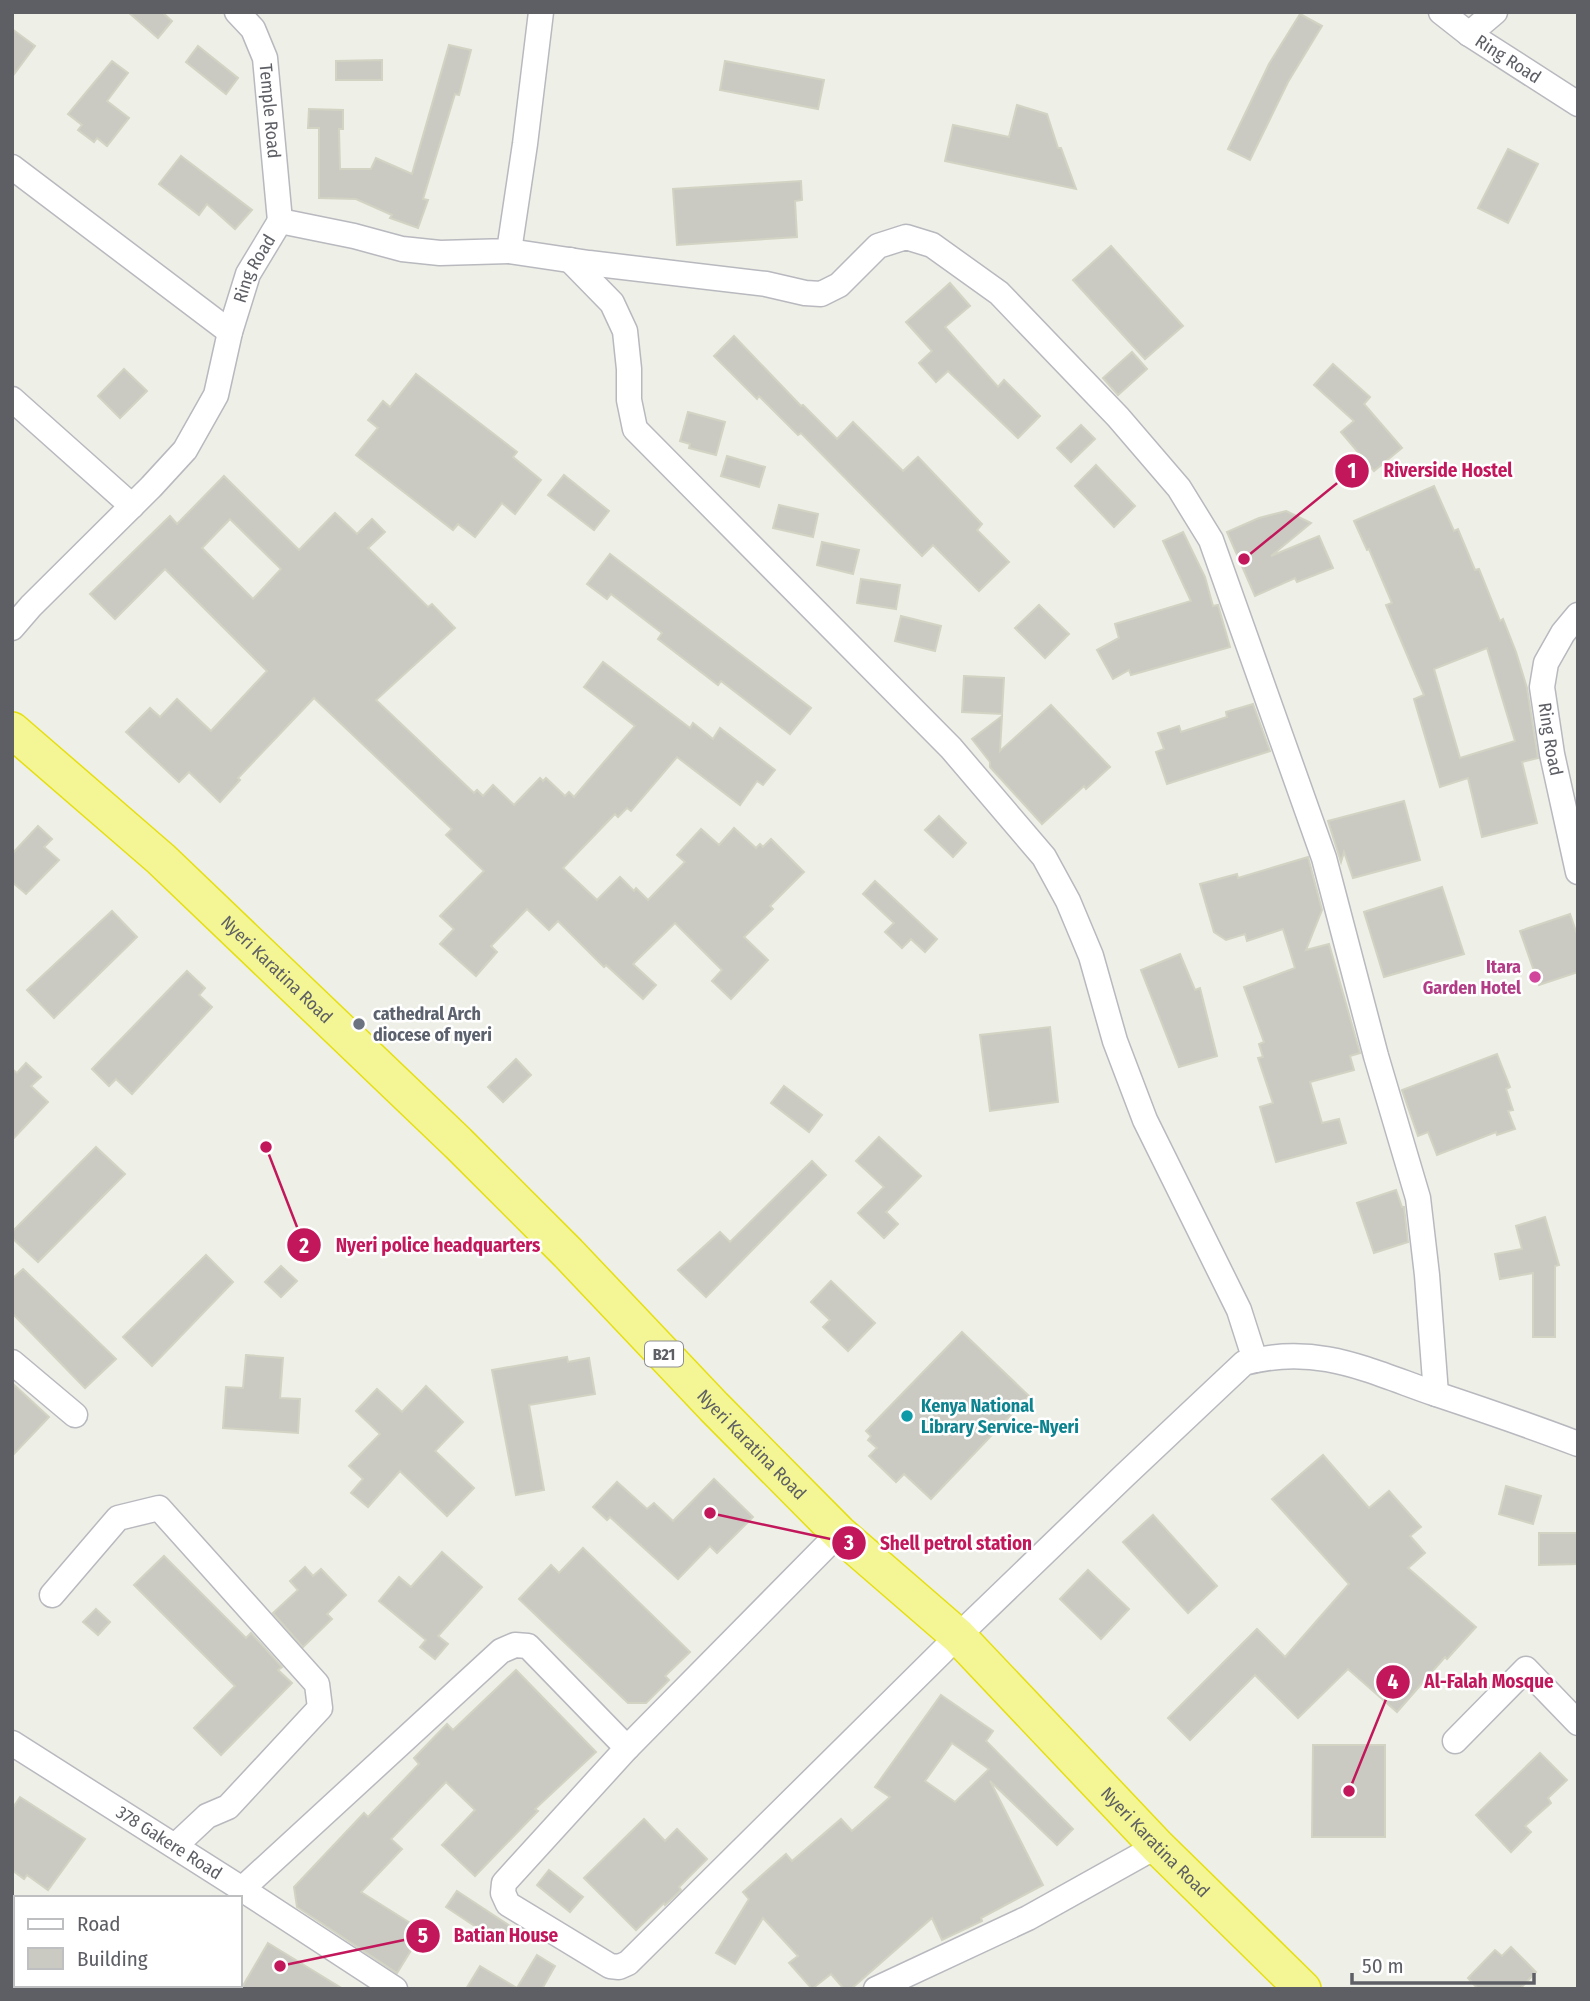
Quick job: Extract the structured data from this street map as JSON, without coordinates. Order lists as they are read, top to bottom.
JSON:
{
  "streets": {
    "highway": ["Nyeri Karatina Road", "B21"],
    "street": ["Ring Road", "Temple Road", "378 Gakere Road"]
  },
  "crossings": [
    ["Ring Road", "Temple Road"]
  ],
  "places": [
    "Riverside Hostel",
    "Itara Garden Hotel",
    "cathedral Arch diocese of nyeri",
    "Nyeri police headquarters",
    "Kenya National Library Service-Nyeri",
    "Shell petrol station",
    "Al-Falah Mosque",
    "Batian House"
  ],
  "legend": ["Road", "Building"],
  "scale_bar": "50 m"
}
